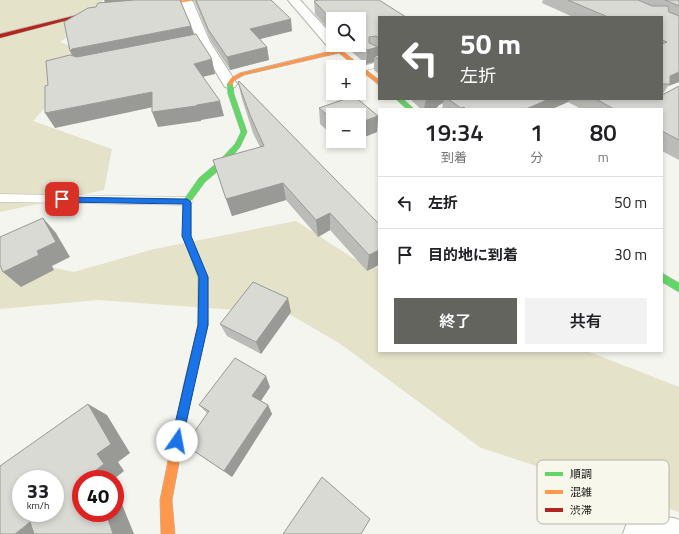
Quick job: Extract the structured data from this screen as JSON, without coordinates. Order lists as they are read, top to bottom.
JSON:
{
  "legend": ["順調", "混雑", "渋滞"],
  "page": {
    "map_buttons": ["+", "−"],
    "turn": ["50 m", "左折"],
    "eta": [
      "19:34",
      "到着",
      "1",
      "分",
      "80",
      "m"
    ],
    "list": [
      {
        "name": "左折",
        "value": "50 m"
      },
      {
        "name": "目的地に到着",
        "value": "30 m"
      }
    ],
    "buttons": ["終了", "共有"],
    "speed": "33 km/h",
    "limit": "40"
  }
}
